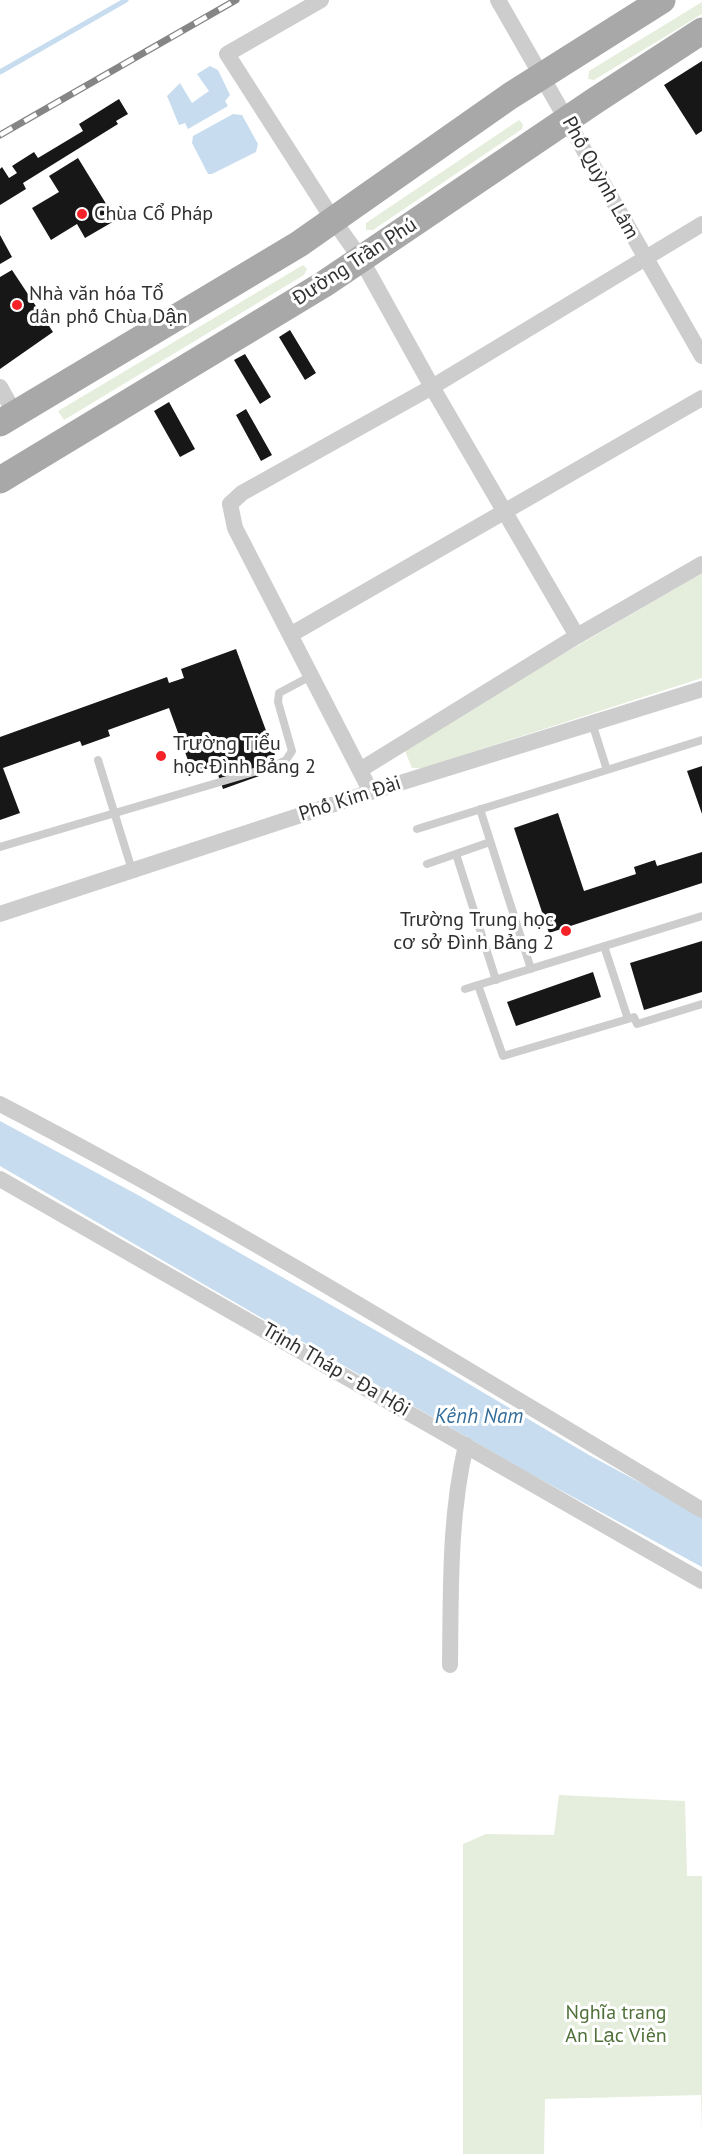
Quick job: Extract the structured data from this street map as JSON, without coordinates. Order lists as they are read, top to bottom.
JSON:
{
  "streets": {
    "main road": ["Đường Trần Phú"],
    "street": ["Phố Quỳnh Lâm", "Phố Kim Đài", "Trịnh Tháp - Đa Hội"]
  },
  "crossings": [
    ["Phố Quỳnh Lâm", "Đường Trần Phú"]
  ],
  "water": ["Kênh Nam"],
  "parks": ["Nghĩa trang An Lạc Viên"],
  "places": [
    "Chùa Cổ Pháp",
    "Nhà văn hóa Tổ dân phố Chùa Dận",
    "Trường Tiểu học Đình Bảng 2",
    "Trường Trung học cơ sở Đình Bảng 2"
  ]
}
